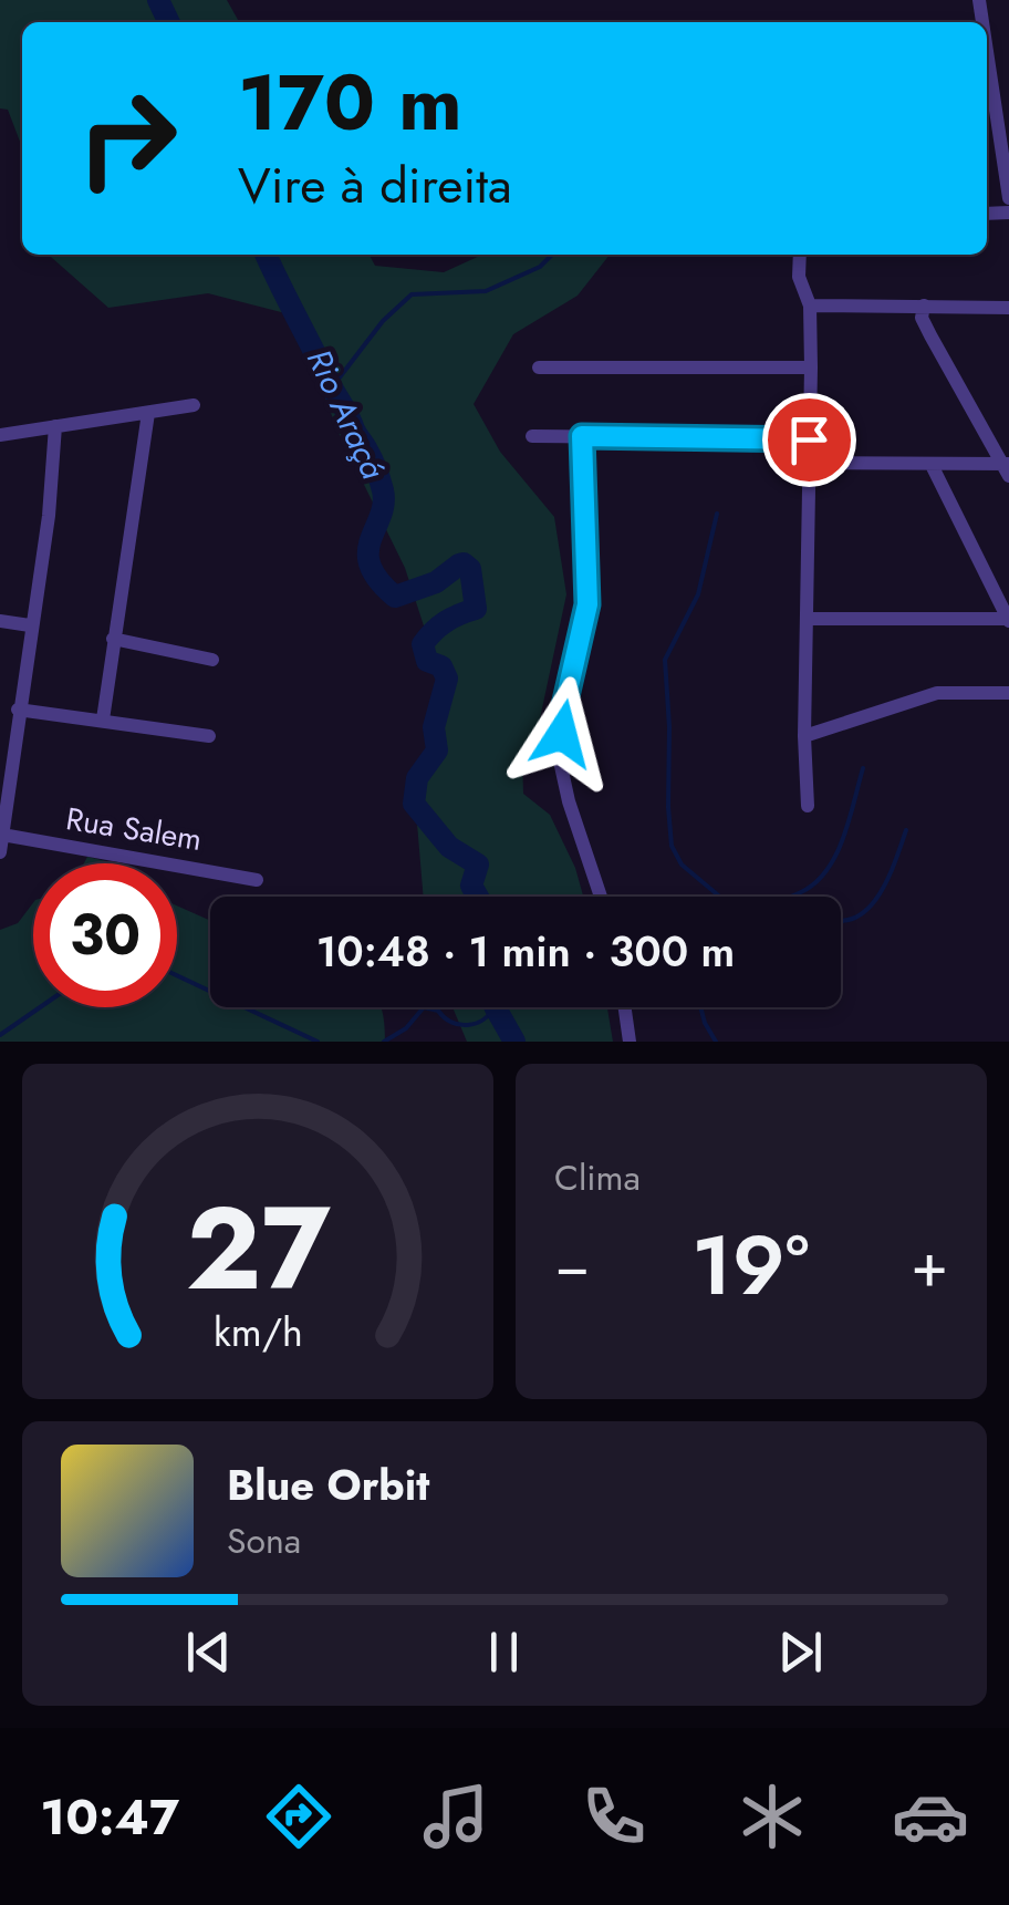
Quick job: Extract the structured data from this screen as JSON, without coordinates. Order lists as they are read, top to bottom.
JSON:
{
  "streets": {
    "street": ["Rua Salem"]
  },
  "water": ["Rio Araçá"],
  "page": {
    "turn": ["170 m", "Vire à direita"],
    "limit": "30",
    "trip": "10:48 · 1 min · 300 m",
    "tile": "Clima",
    "heat": ["−", "19°", "+"],
    "song": ["Blue Orbit", "Sona"],
    "tabs": "10:47",
    "gauge": ["27", "km/h"]
  }
}
